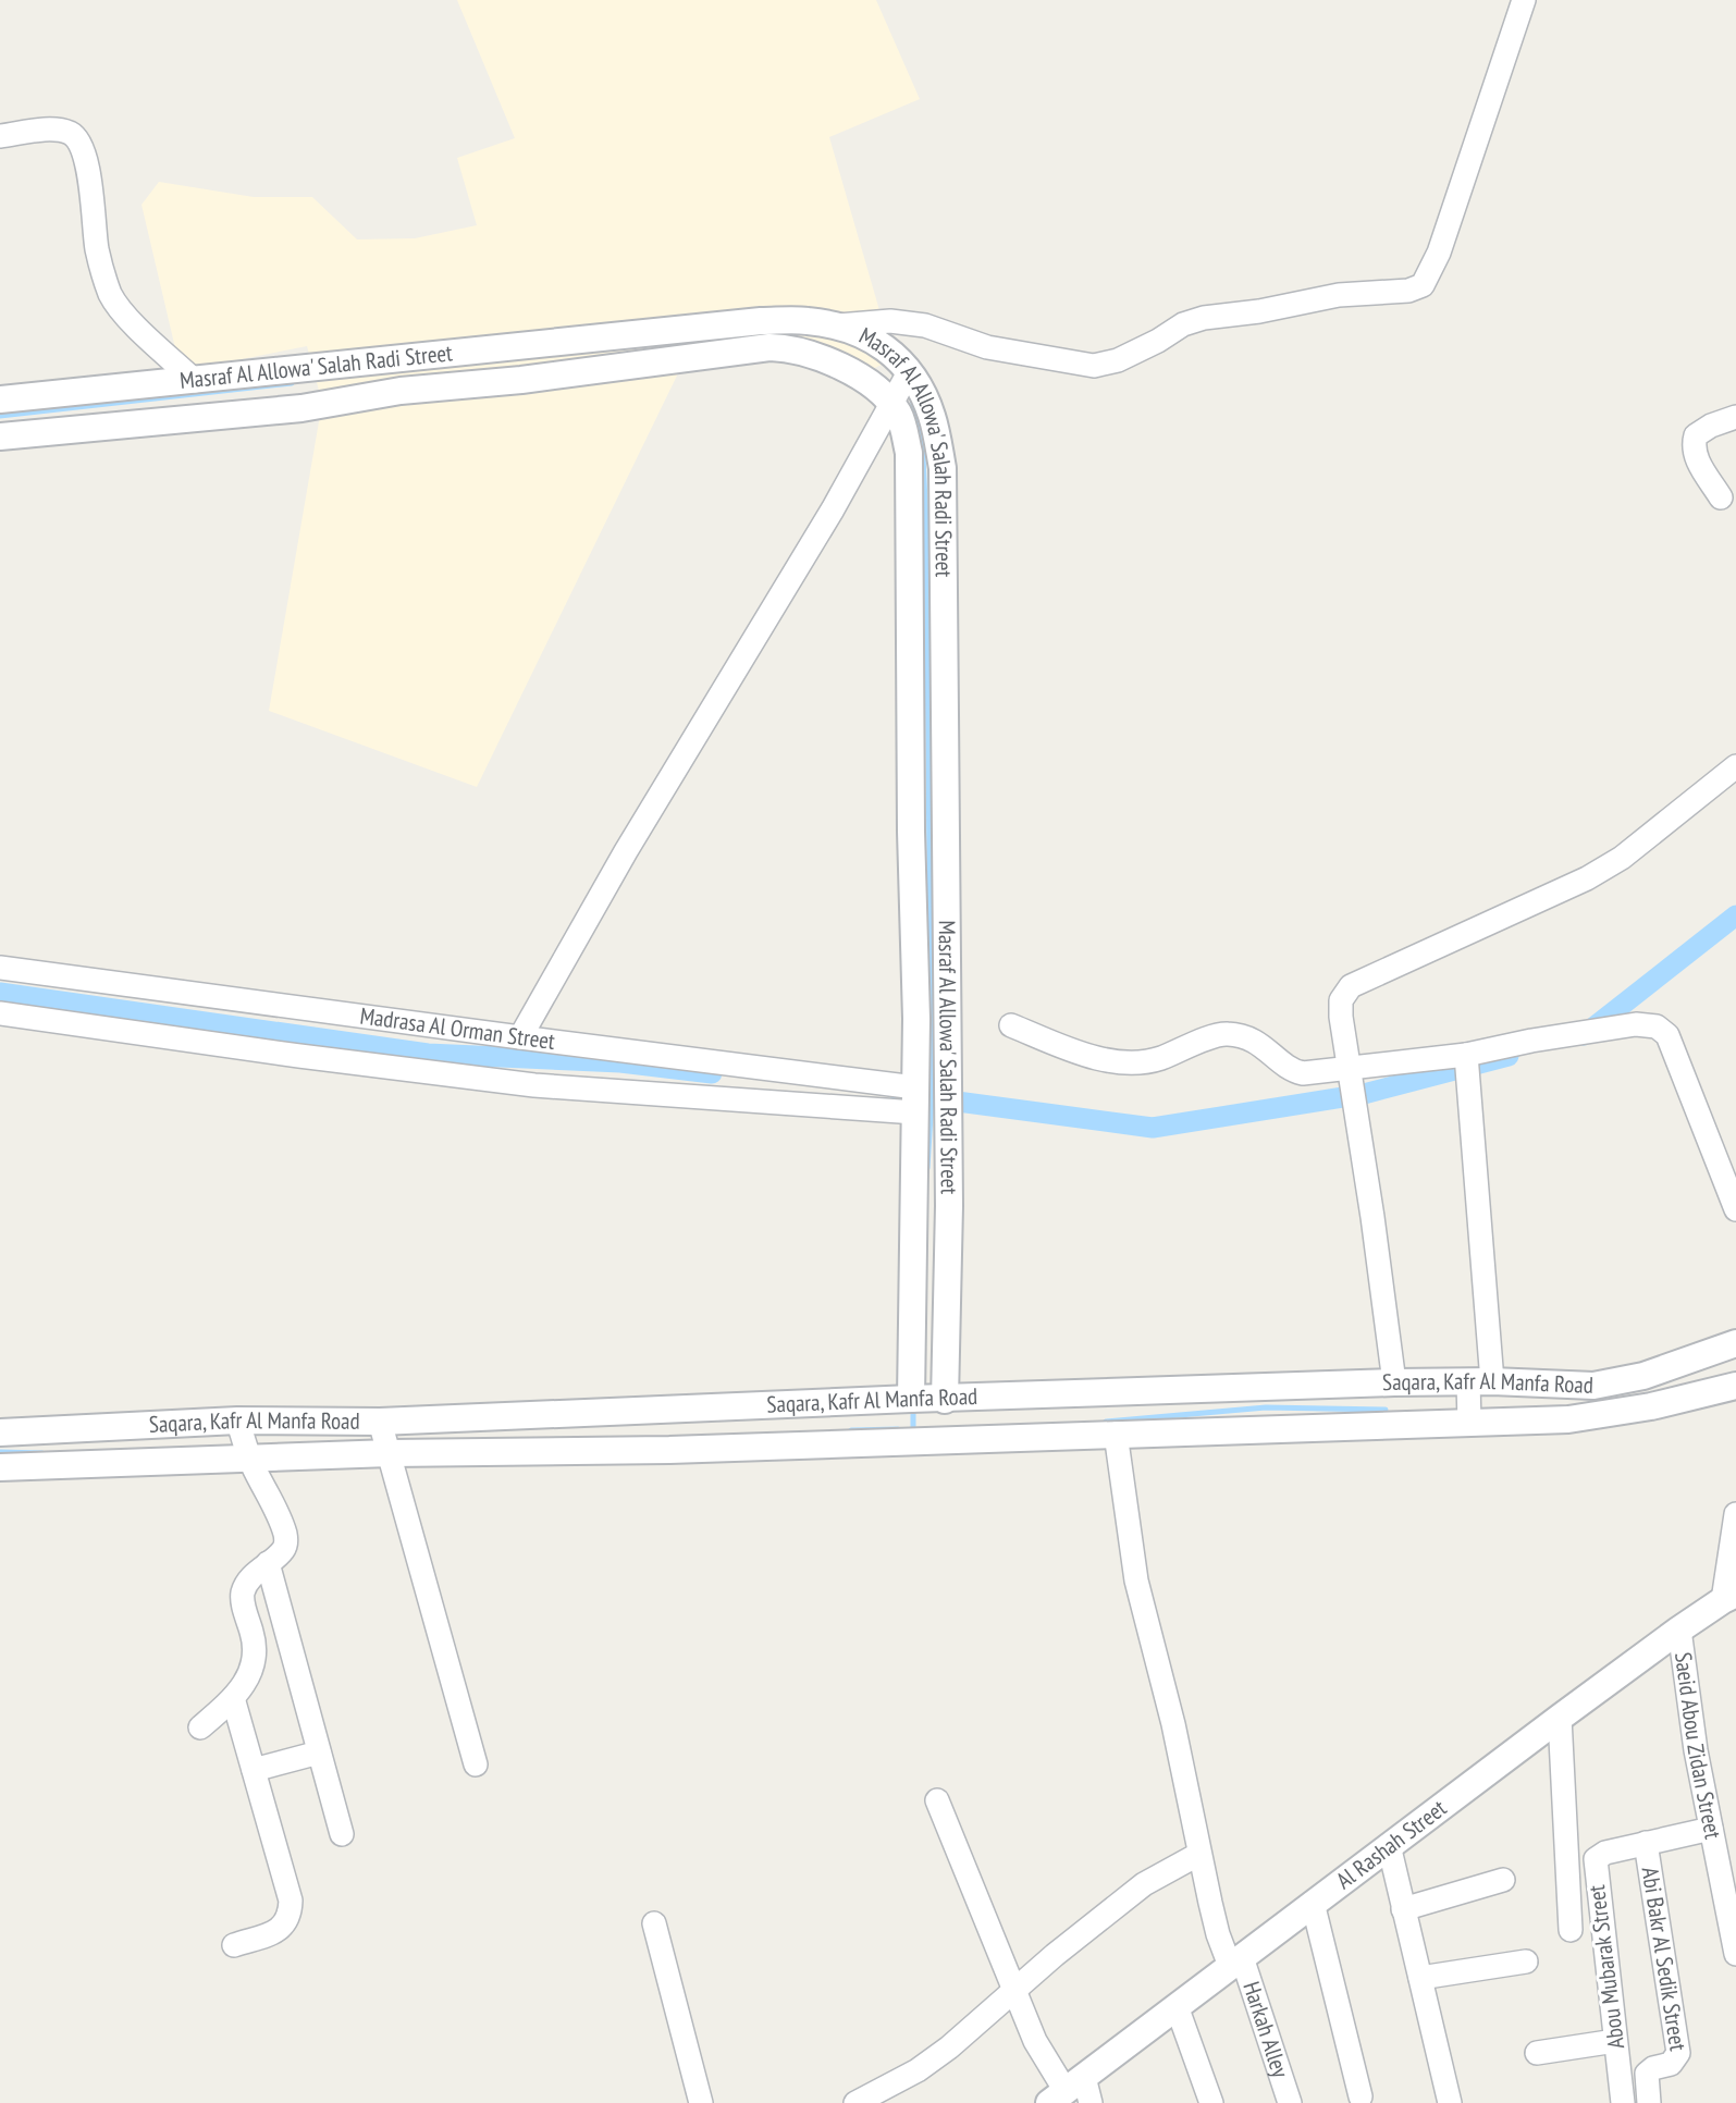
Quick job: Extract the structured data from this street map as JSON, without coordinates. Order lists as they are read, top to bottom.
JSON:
{
  "streets": {
    "street": [
      "Masraf Al Allowa' Salah Radi Street",
      "Madrasa Al Orman Street",
      "Saqara, Kafr Al Manfa Road",
      "Saeid Abou Zidan Street",
      "Al Rashah Street",
      "Abi Bakr Al Sedik Street",
      "Abou Mubarak Street",
      "Harkah Alley"
    ]
  },
  "crossings": [
    ["Masraf Al Allowa' Salah Radi Street", "Madrasa Al Orman Street"],
    ["Masraf Al Allowa' Salah Radi Street", "Saqara, Kafr Al Manfa Road"],
    ["Saqara, Kafr Al Manfa Road", "Harkah Alley"],
    ["Saeid Abou Zidan Street", "Al Rashah Street"],
    ["Saeid Abou Zidan Street", "Abou Mubarak Street"],
    ["Al Rashah Street", "Harkah Alley"],
    ["Abi Bakr Al Sedik Street", "Abou Mubarak Street"]
  ]
}
